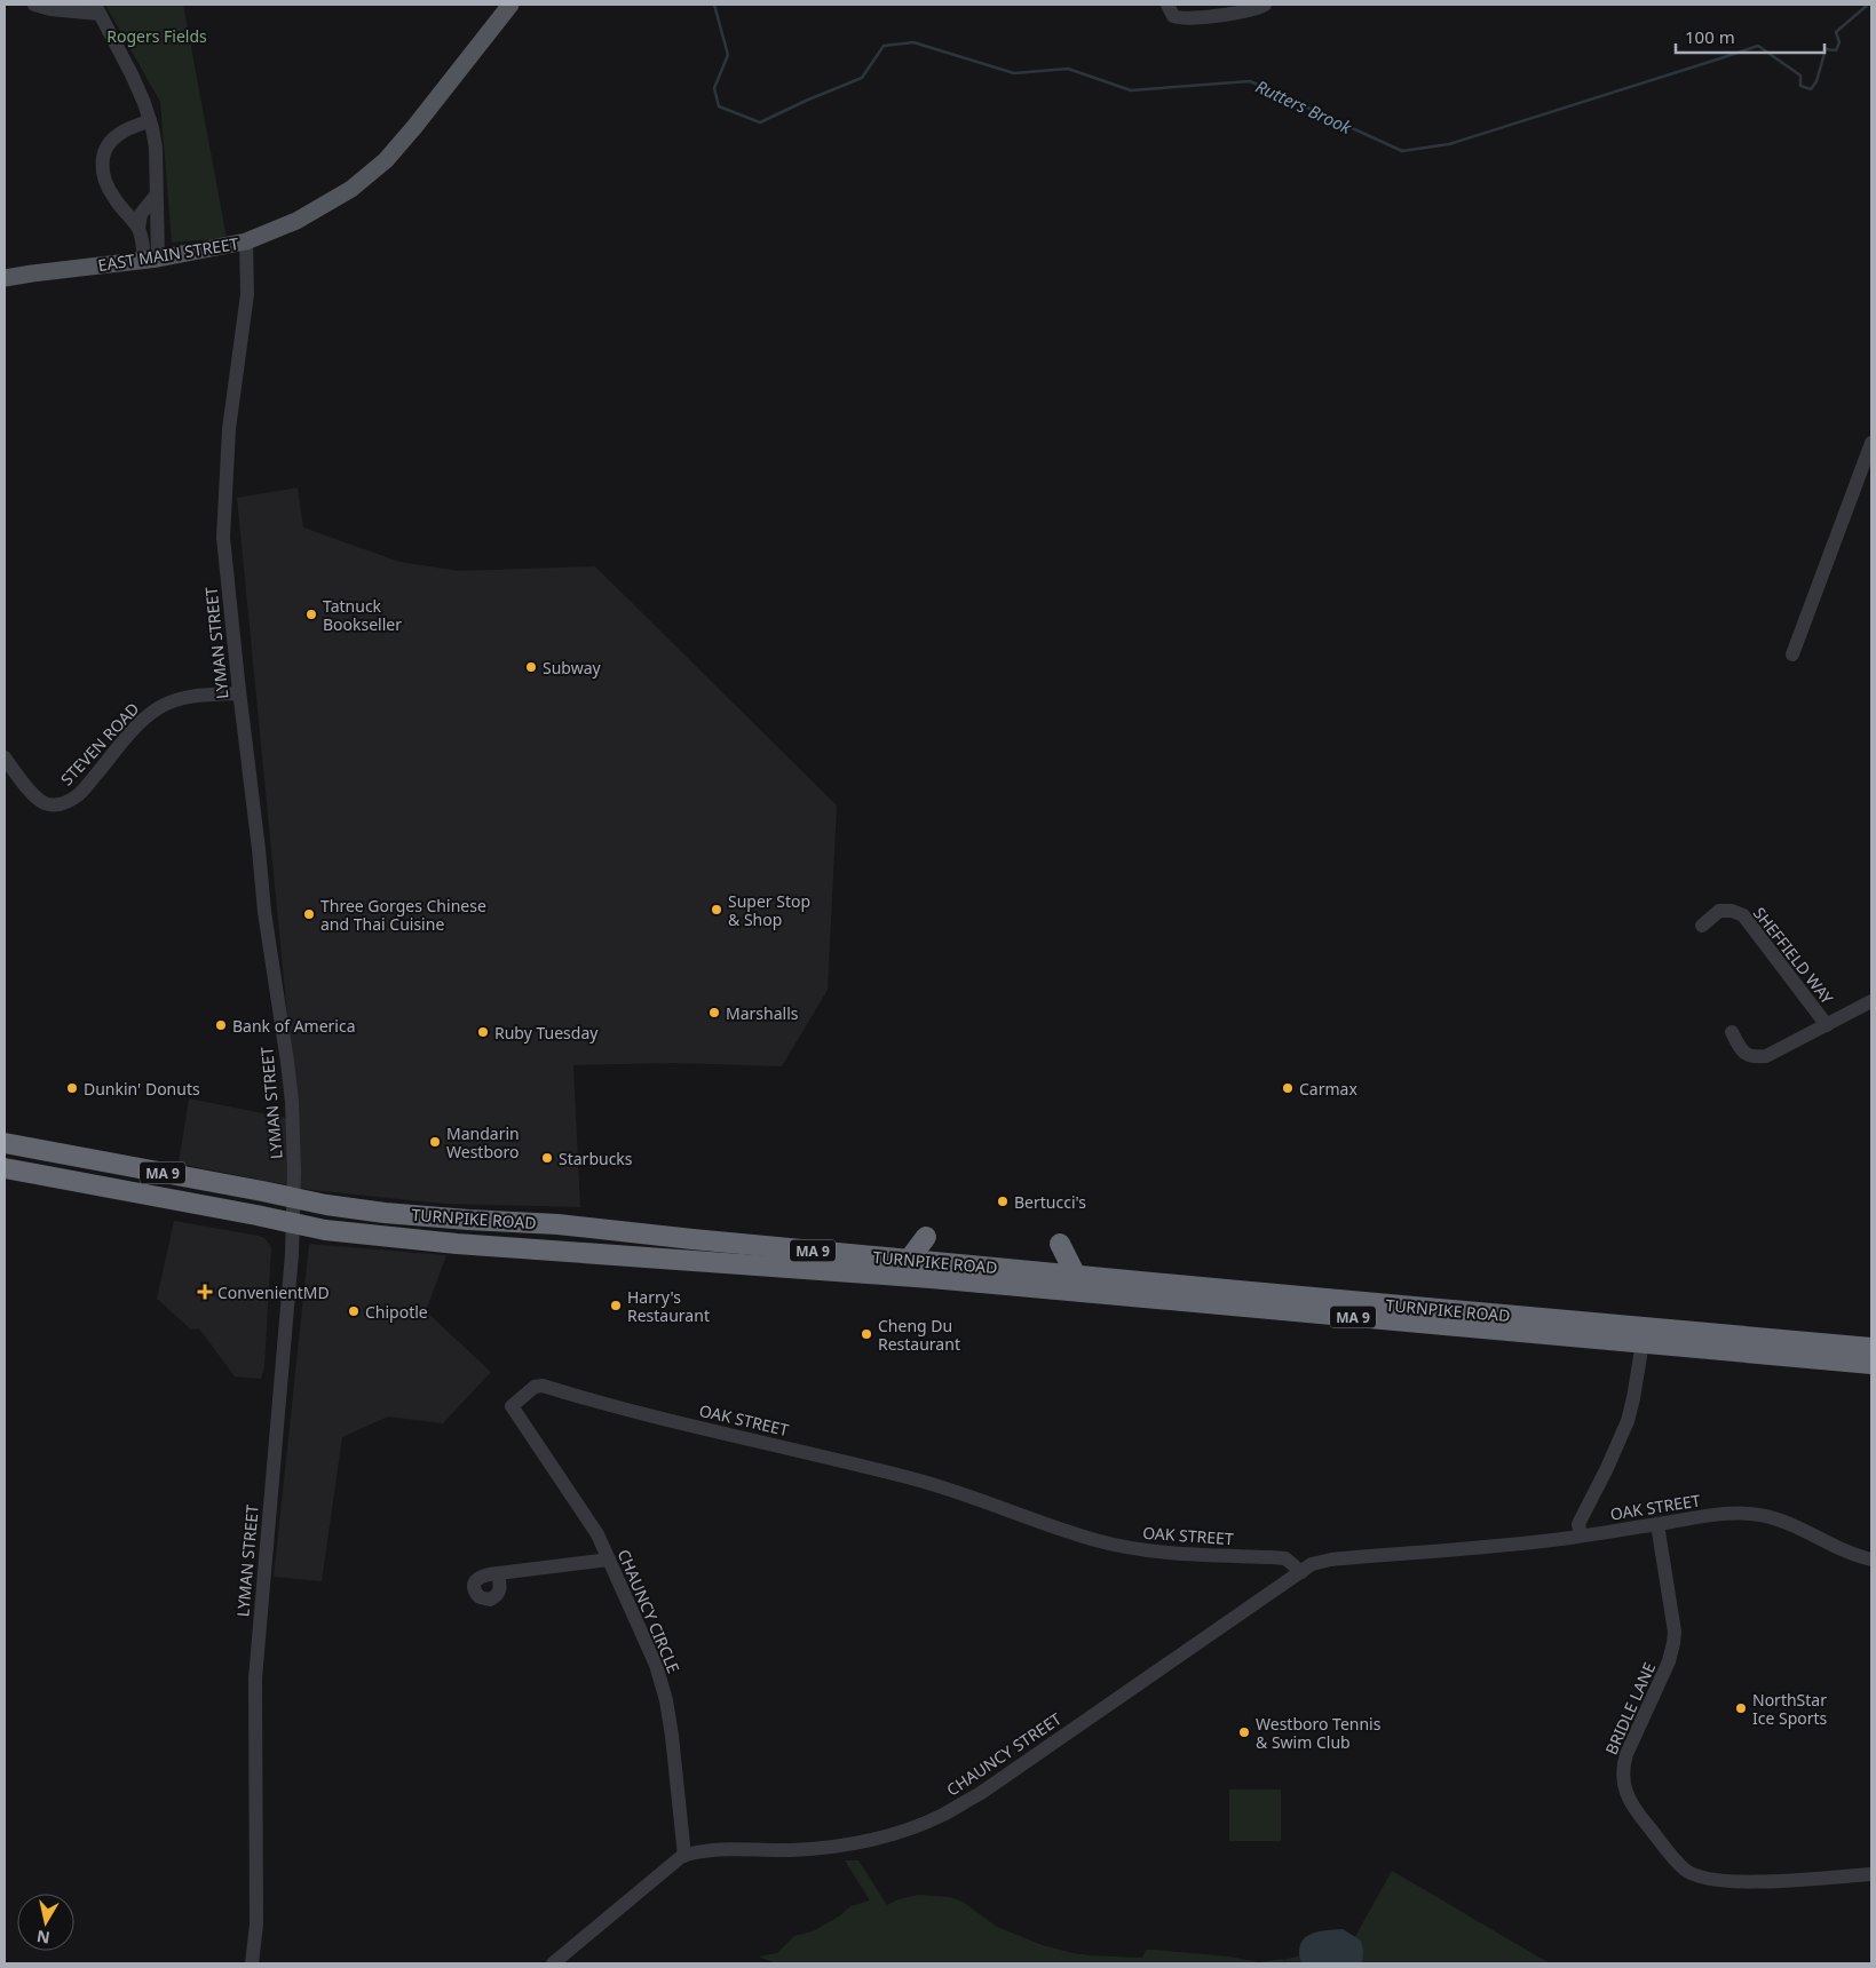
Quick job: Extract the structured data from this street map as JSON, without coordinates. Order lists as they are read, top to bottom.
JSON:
{
  "streets": {
    "highway": ["MA 9", "TURNPIKE ROAD"],
    "main road": ["EAST MAIN STREET"],
    "street": [
      "LYMAN STREET",
      "STEVEN ROAD",
      "SHEFFIELD WAY",
      "OAK STREET",
      "CHAUNCY CIRCLE",
      "BRIDLE LANE",
      "CHAUNCY STREET"
    ]
  },
  "crossings": [
    ["EAST MAIN STREET", "LYMAN STREET"],
    ["LYMAN STREET", "STEVEN ROAD"],
    ["LYMAN STREET", "TURNPIKE ROAD"],
    ["OAK STREET", "CHAUNCY CIRCLE"],
    ["OAK STREET", "BRIDLE LANE"],
    ["OAK STREET", "CHAUNCY STREET"],
    ["CHAUNCY CIRCLE", "CHAUNCY STREET"]
  ],
  "water": ["Rutters Brook"],
  "parks": ["Rogers Fields"],
  "places": {
    "other": [
      "Tatnuck Bookseller",
      "Subway",
      "Super Stop & Shop",
      "Three Gorges Chinese and Thai Cuisine",
      "Marshalls",
      "Bank of America",
      "Ruby Tuesday",
      "Dunkin' Donuts",
      "Carmax",
      "Mandarin Westboro",
      "Starbucks",
      "Bertucci's",
      "Harry's Restaurant",
      "Chipotle",
      "Cheng Du Restaurant",
      "NorthStar Ice Sports",
      "Westboro Tennis & Swim Club"
    ],
    "health": ["ConvenientMD"]
  },
  "scale_bar": "100 m",
  "north": "bottom"
}
